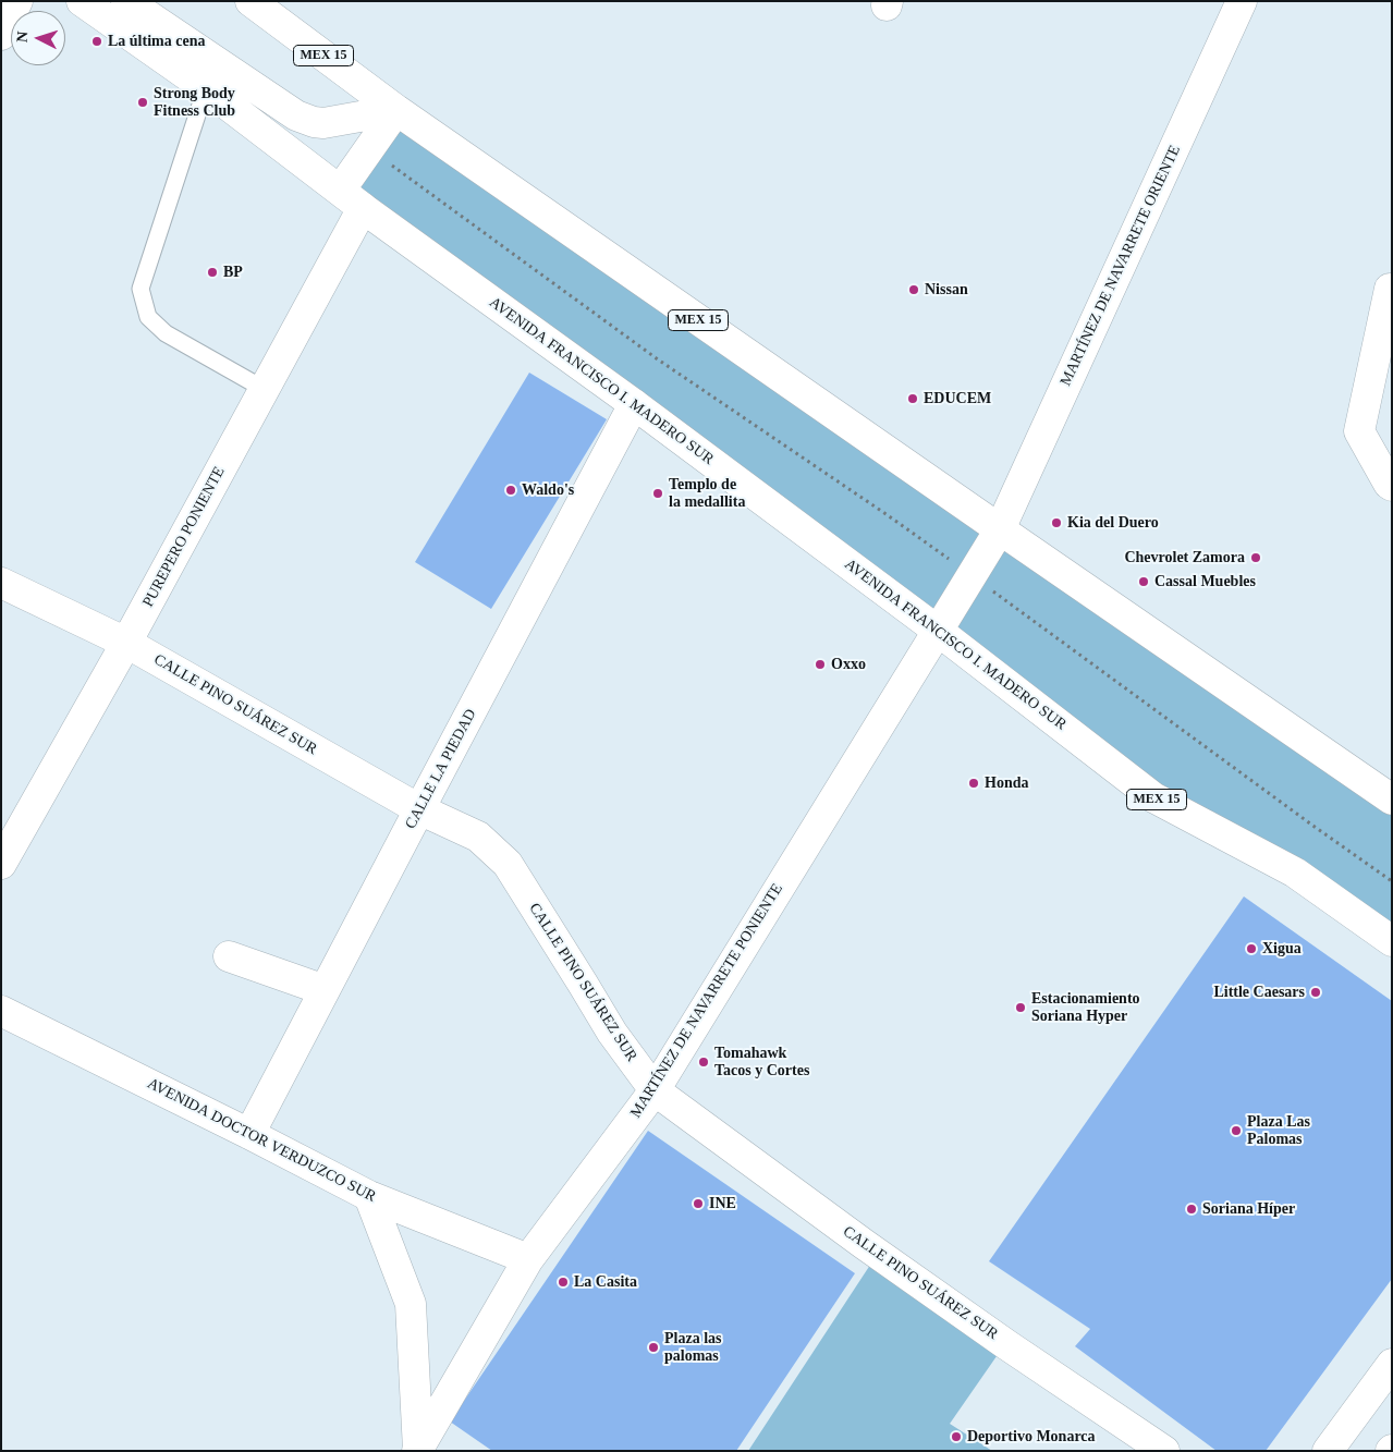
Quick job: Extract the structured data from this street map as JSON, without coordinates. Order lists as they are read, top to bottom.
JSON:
{
  "streets": {
    "street": [
      "MEX 15",
      "MARTÍNEZ DE NAVARRETE ORIENTE",
      "AVENIDA FRANCISCO I. MADERO SUR",
      "PUREPERO PONIENTE",
      "CALLE PINO SUÁREZ SUR",
      "CALLE LA PIEDAD",
      "MARTÍNEZ DE NAVARRETE PONIENTE",
      "AVENIDA DOCTOR VERDUZCO SUR"
    ]
  },
  "crossings": [
    ["MEX 15", "MARTÍNEZ DE NAVARRETE ORIENTE"],
    ["MEX 15", "PUREPERO PONIENTE"],
    ["MARTÍNEZ DE NAVARRETE ORIENTE", "MARTÍNEZ DE NAVARRETE PONIENTE"],
    ["AVENIDA FRANCISCO I. MADERO SUR", "PUREPERO PONIENTE"],
    ["AVENIDA FRANCISCO I. MADERO SUR", "CALLE LA PIEDAD"],
    ["AVENIDA FRANCISCO I. MADERO SUR", "MARTÍNEZ DE NAVARRETE PONIENTE"],
    ["PUREPERO PONIENTE", "CALLE PINO SUÁREZ SUR"],
    ["CALLE PINO SUÁREZ SUR", "CALLE LA PIEDAD"],
    ["CALLE PINO SUÁREZ SUR", "MARTÍNEZ DE NAVARRETE PONIENTE"],
    ["CALLE LA PIEDAD", "AVENIDA DOCTOR VERDUZCO SUR"],
    ["MARTÍNEZ DE NAVARRETE PONIENTE", "AVENIDA DOCTOR VERDUZCO SUR"]
  ],
  "places": [
    "La última cena",
    "Strong Body Fitness Club",
    "BP",
    "Nissan",
    "EDUCEM",
    "Waldo's",
    "Templo de la medallita",
    "Kia del Duero",
    "Chevrolet Zamora",
    "Cassal Muebles",
    "Oxxo",
    "Honda",
    "Xigua",
    "Little Caesars",
    "Estacionamiento Soriana Hyper",
    "Tomahawk Tacos y Cortes",
    "Plaza Las Palomas",
    "INE",
    "Soriana Híper",
    "La Casita",
    "Plaza las palomas",
    "Deportivo Monarca"
  ],
  "north": "left"
}
